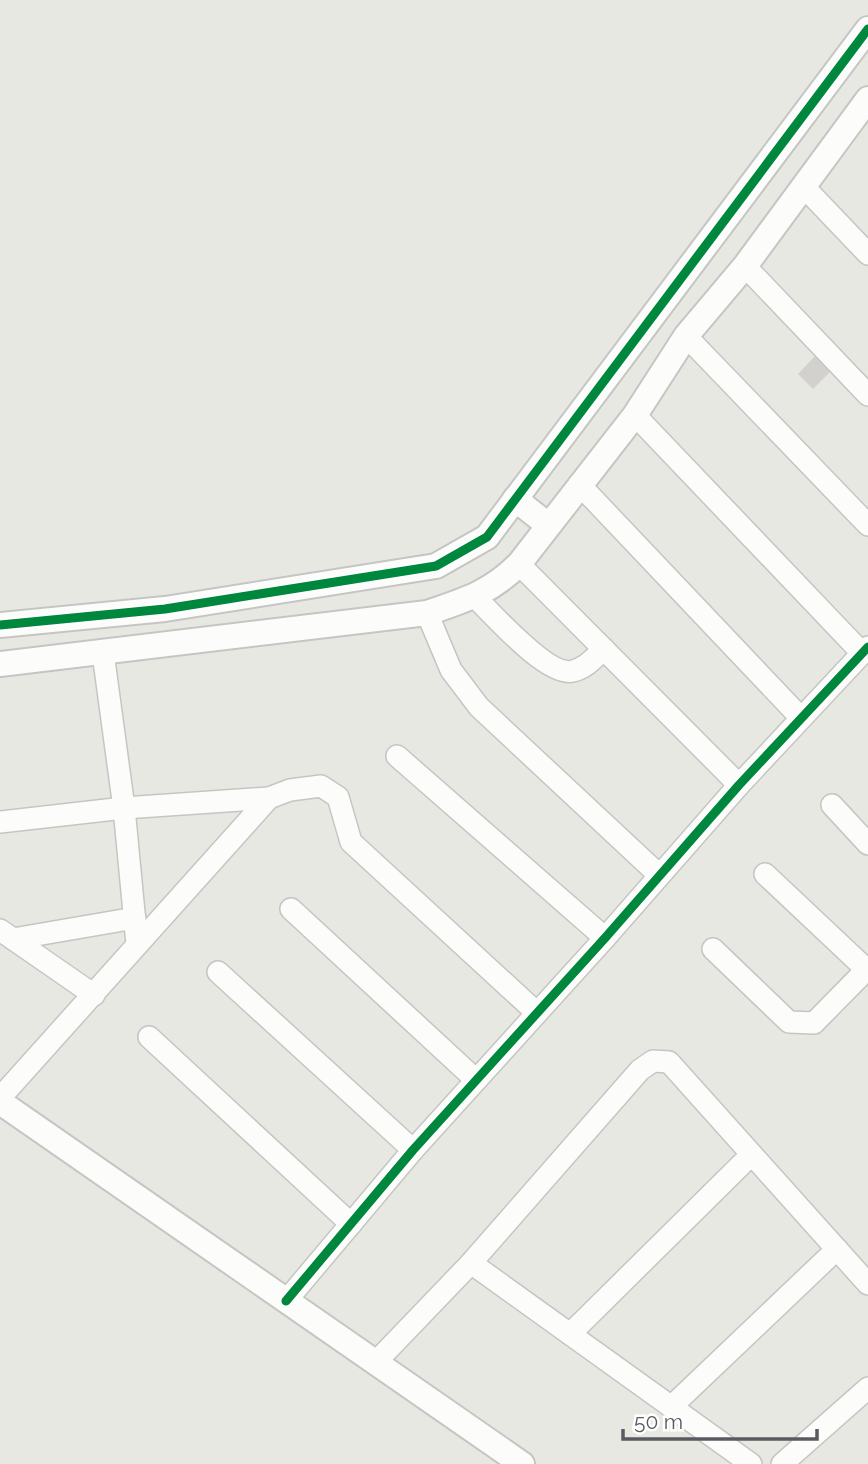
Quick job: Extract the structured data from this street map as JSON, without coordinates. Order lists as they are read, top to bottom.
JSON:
{
  "scale_bar": "50 m"
}
